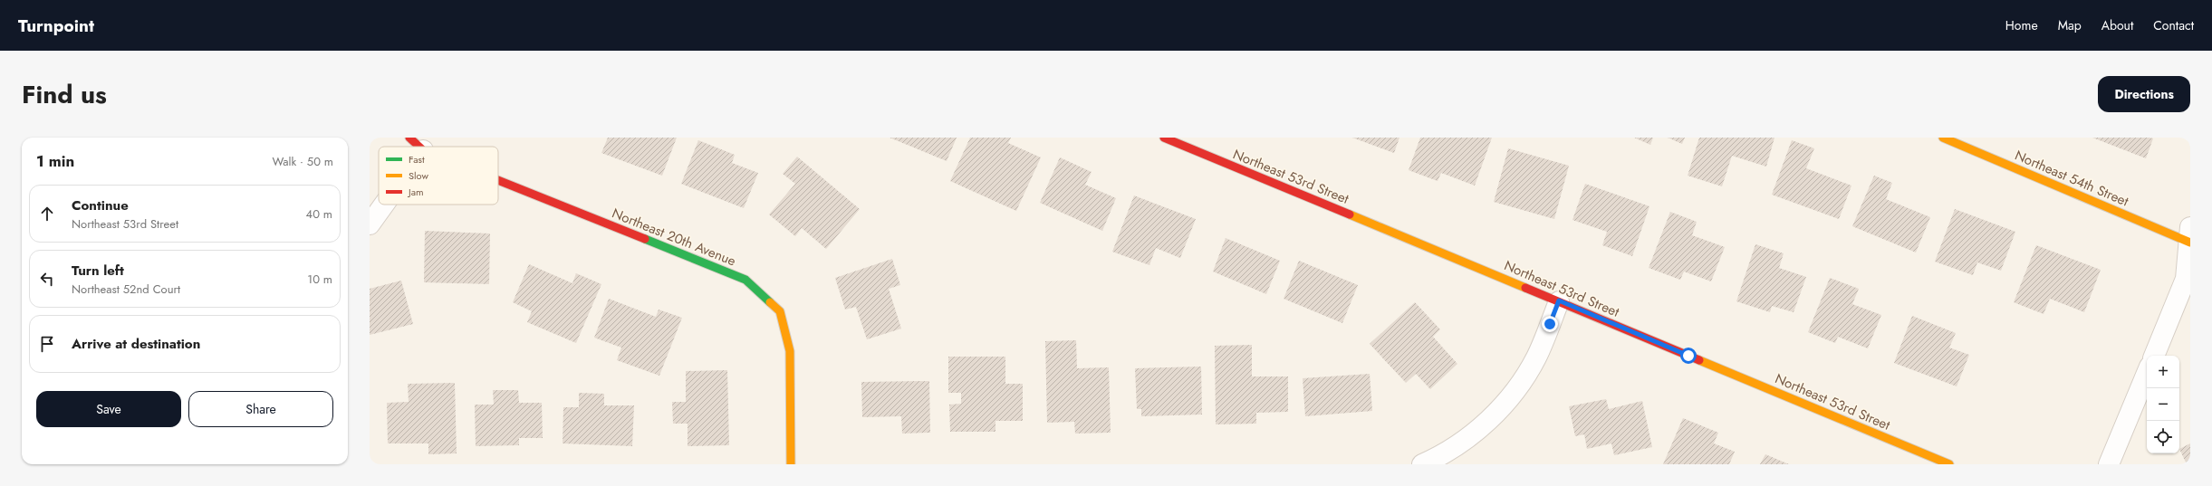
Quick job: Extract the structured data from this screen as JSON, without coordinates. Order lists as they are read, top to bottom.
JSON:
{
  "streets": {
    "street": ["Northeast 53rd Street", "Northeast 54th Street", "Northeast 20th Avenue"]
  },
  "legend": ["Fast", "Slow", "Jam"],
  "page": {
    "header": "Turnpoint",
    "nav": [
      "Home",
      "Map",
      "About",
      "Contact"
    ],
    "title": "Find us",
    "buttons": [
      "Directions",
      ["Save", "Share"]
    ],
    "heading": ["1 min", "Walk · 50 m"],
    "list": [
      ["Continue", "Northeast 53rd Street", "40 m"],
      ["Turn left", "Northeast 52nd Court", "10 m"],
      "Arrive at destination"
    ],
    "map_buttons": ["+", "−"]
  }
}
